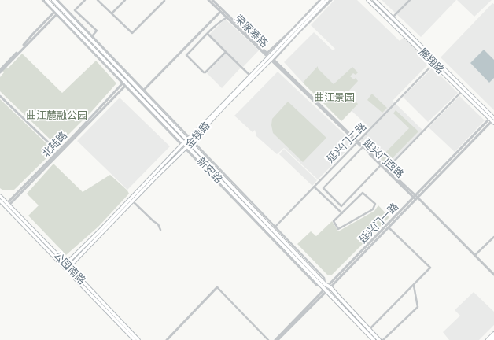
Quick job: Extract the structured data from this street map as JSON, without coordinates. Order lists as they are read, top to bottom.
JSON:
{
  "streets": {
    "main road": [
      "雁翔路",
      "金犊路",
      "新安路",
      "公园南路"
    ],
    "street": [
      "荣家寨路",
      "延兴门二路",
      "北陆路",
      "延兴门西路",
      "延兴门一路"
    ]
  },
  "crossings": [
    ["荣家寨路", "金犊路"],
    ["荣家寨路", "延兴门西路"],
    ["雁翔路", "延兴门二路"],
    ["雁翔路", "延兴门一路"],
    ["金犊路", "延兴门西路"],
    ["金犊路", "新安路"],
    ["金犊路", "公园南路"],
    ["延兴门二路", "延兴门西路"],
    ["延兴门二路", "新安路"],
    ["北陆路", "新安路"],
    ["北陆路", "公园南路"],
    ["延兴门西路", "延兴门一路"],
    ["新安路", "延兴门一路"]
  ],
  "parks": ["曲江景园", "曲江麓融公园"]
}
